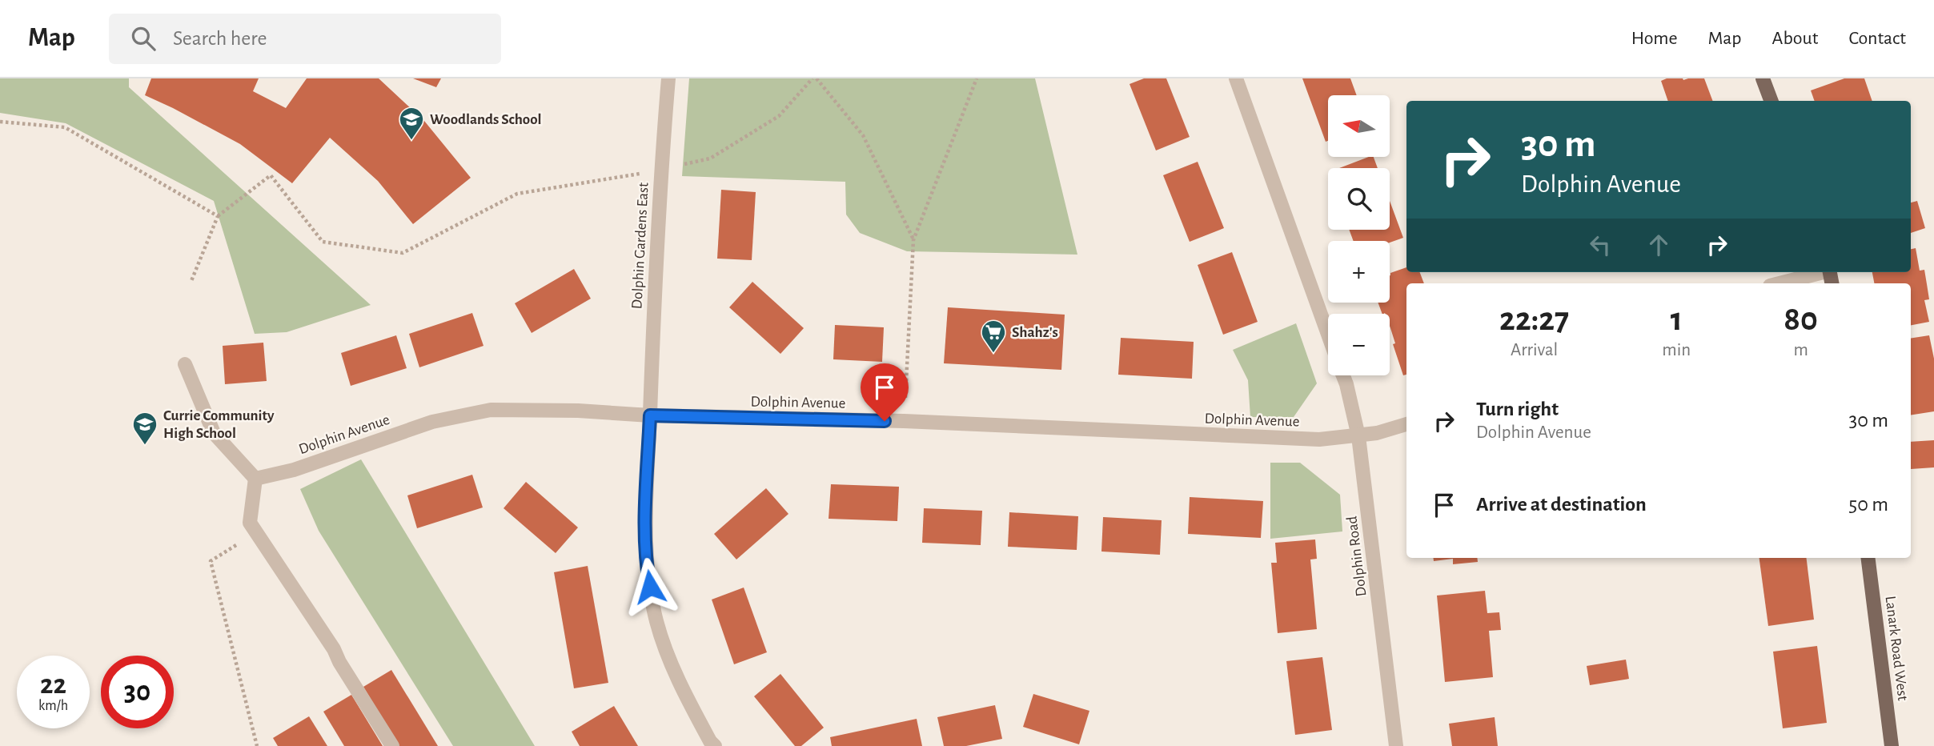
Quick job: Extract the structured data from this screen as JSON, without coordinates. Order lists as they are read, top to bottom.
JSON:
{
  "streets": {
    "main road": ["Lanark Road West"],
    "street": ["Dolphin Gardens East", "Dolphin Avenue", "Dolphin Road"]
  },
  "crossings": [
    ["Dolphin Gardens East", "Dolphin Avenue"],
    ["Dolphin Avenue", "Dolphin Road"]
  ],
  "places": {
    "school or university": ["Woodlands School", "Currie Community High School"],
    "supermarket": ["Shahz's"]
  },
  "north": "left",
  "page": {
    "header": "Map",
    "search": "Search here",
    "nav": [
      "Home",
      "Map",
      "About",
      "Contact"
    ],
    "map_buttons": ["+", "−"],
    "turn": ["30 m", "Dolphin Avenue"],
    "eta": [
      "22:27",
      "Arrival",
      "1",
      "min",
      "80",
      "m"
    ],
    "list": [
      {
        "name": "Turn right",
        "note": "Dolphin Avenue",
        "value": "30 m"
      },
      {
        "name": "Arrive at destination",
        "value": "50 m"
      }
    ],
    "speed": "22 km/h",
    "limit": "30"
  }
}
